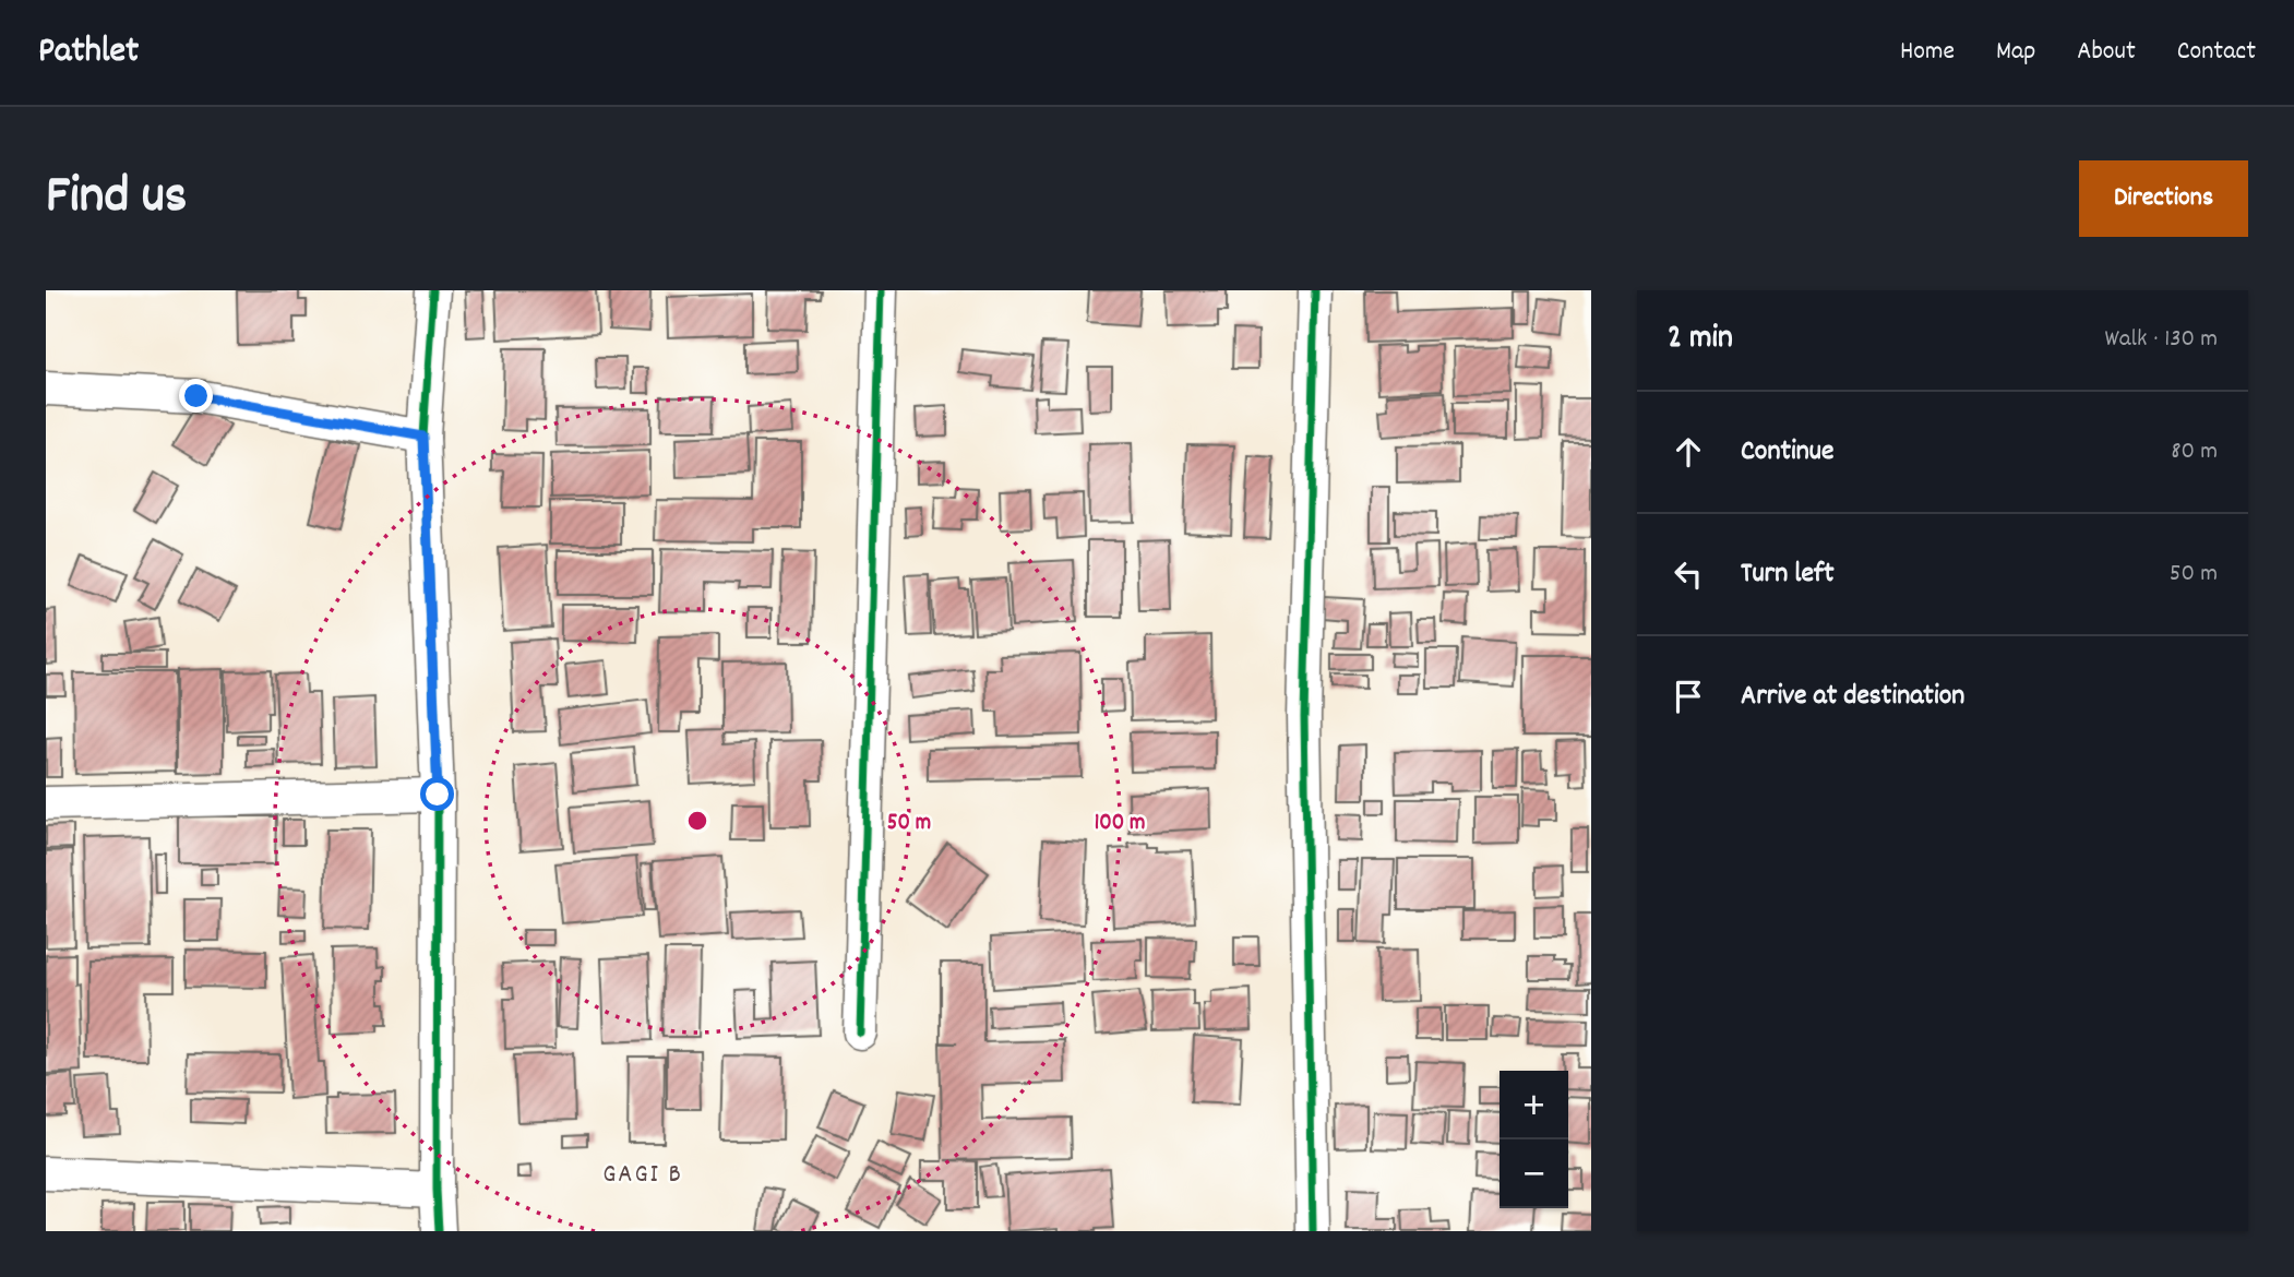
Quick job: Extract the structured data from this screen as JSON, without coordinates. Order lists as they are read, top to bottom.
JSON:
{
  "districts": ["GAGI B"],
  "page": {
    "header": "Pathlet",
    "nav": [
      "Home",
      "Map",
      "About",
      "Contact"
    ],
    "title": "Find us",
    "buttons": "Directions",
    "heading": ["2 min", "Walk · 130 m"],
    "list": [
      ["Continue", "80 m"],
      ["Turn left", "50 m"],
      "Arrive at destination"
    ],
    "map_buttons": ["+", "−"]
  },
  "rings": ["50 m", "100 m"]
}
